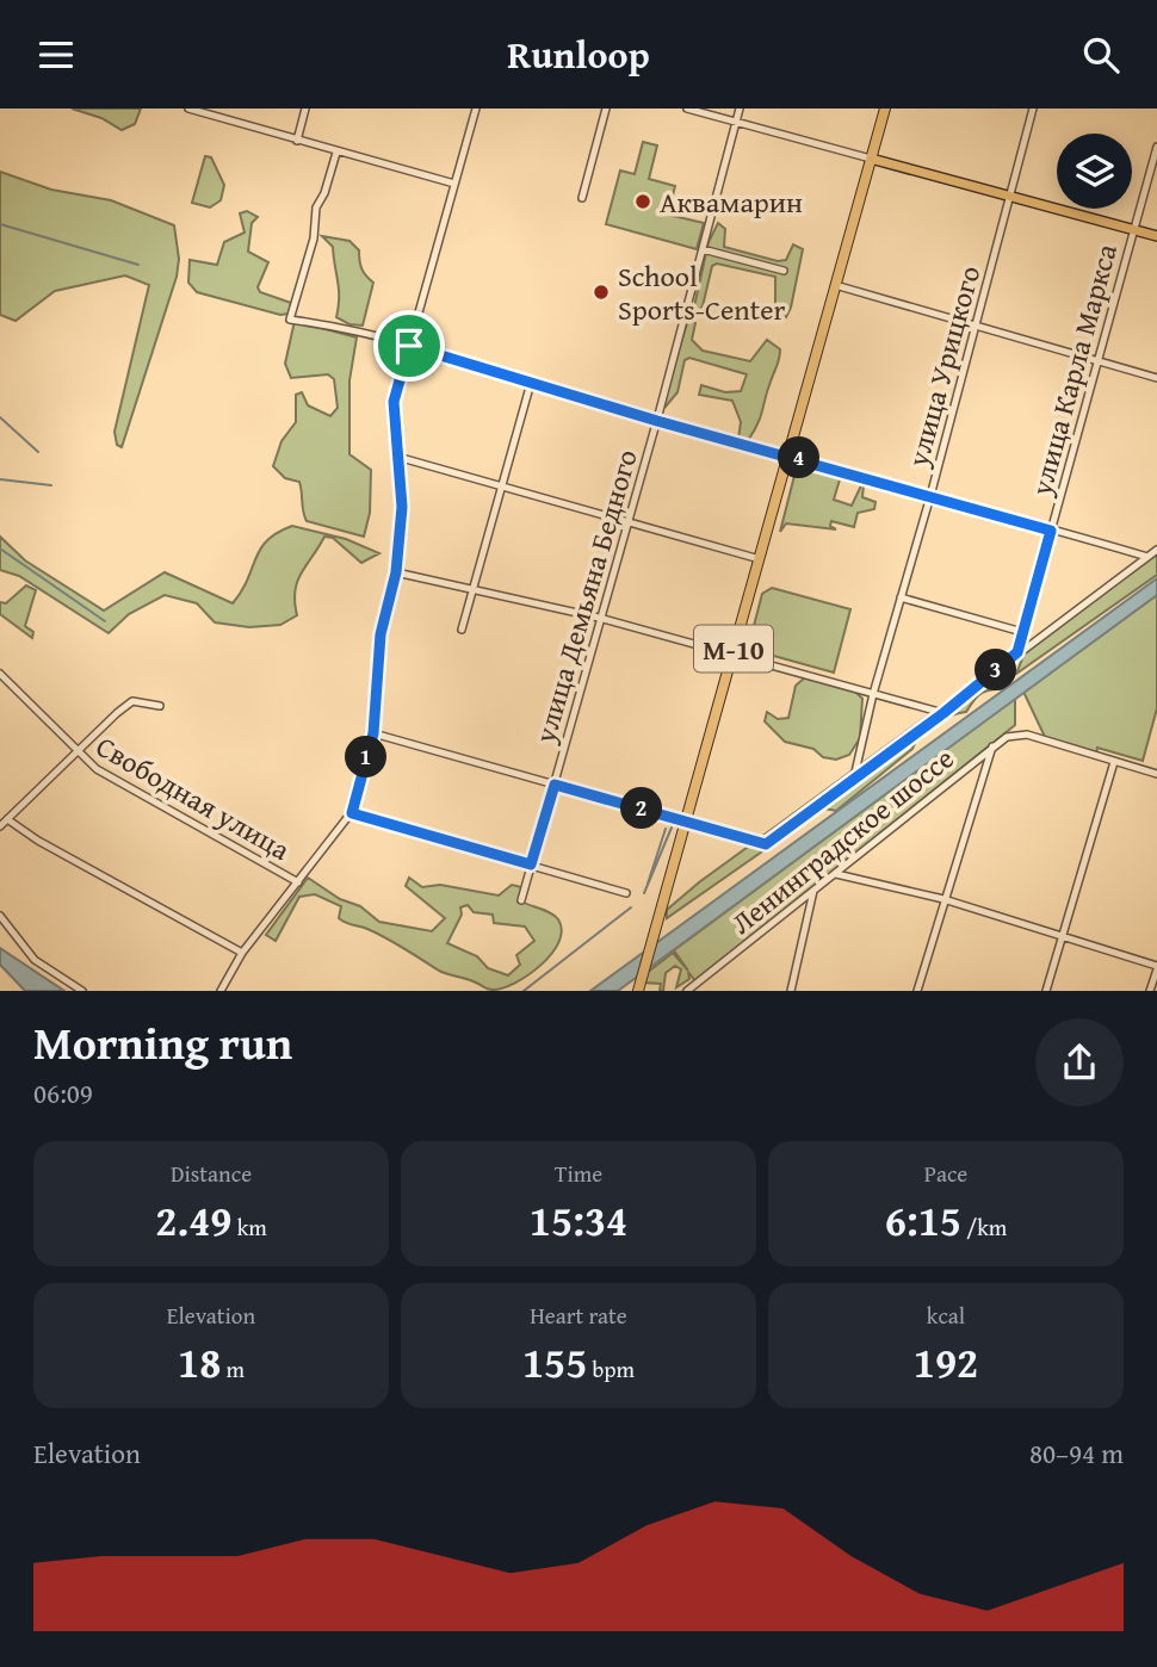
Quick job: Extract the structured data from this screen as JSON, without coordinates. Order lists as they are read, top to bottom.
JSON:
{
  "streets": {
    "highway": ["М-10"],
    "street": [
      "улица Урицкого",
      "улица Карла Маркса",
      "улица Демьяна Бедного",
      "Свободная улица",
      "Ленинградское шоссе"
    ]
  },
  "places": ["Аквамарин", "School Sports-Center"],
  "page": {
    "header": "Runloop",
    "pins": [
      "4",
      "3",
      "1",
      "2"
    ],
    "heading": ["Morning run", "06:09"],
    "stats": [
      ["Distance", "2.49 km"],
      ["Time", "15:34"],
      ["Pace", "6:15 /km"],
      ["Elevation", "18 m"],
      ["Heart rate", "155 bpm"],
      ["kcal", "192"]
    ],
    "chart": ["Elevation", "80–94 m"]
  }
}
